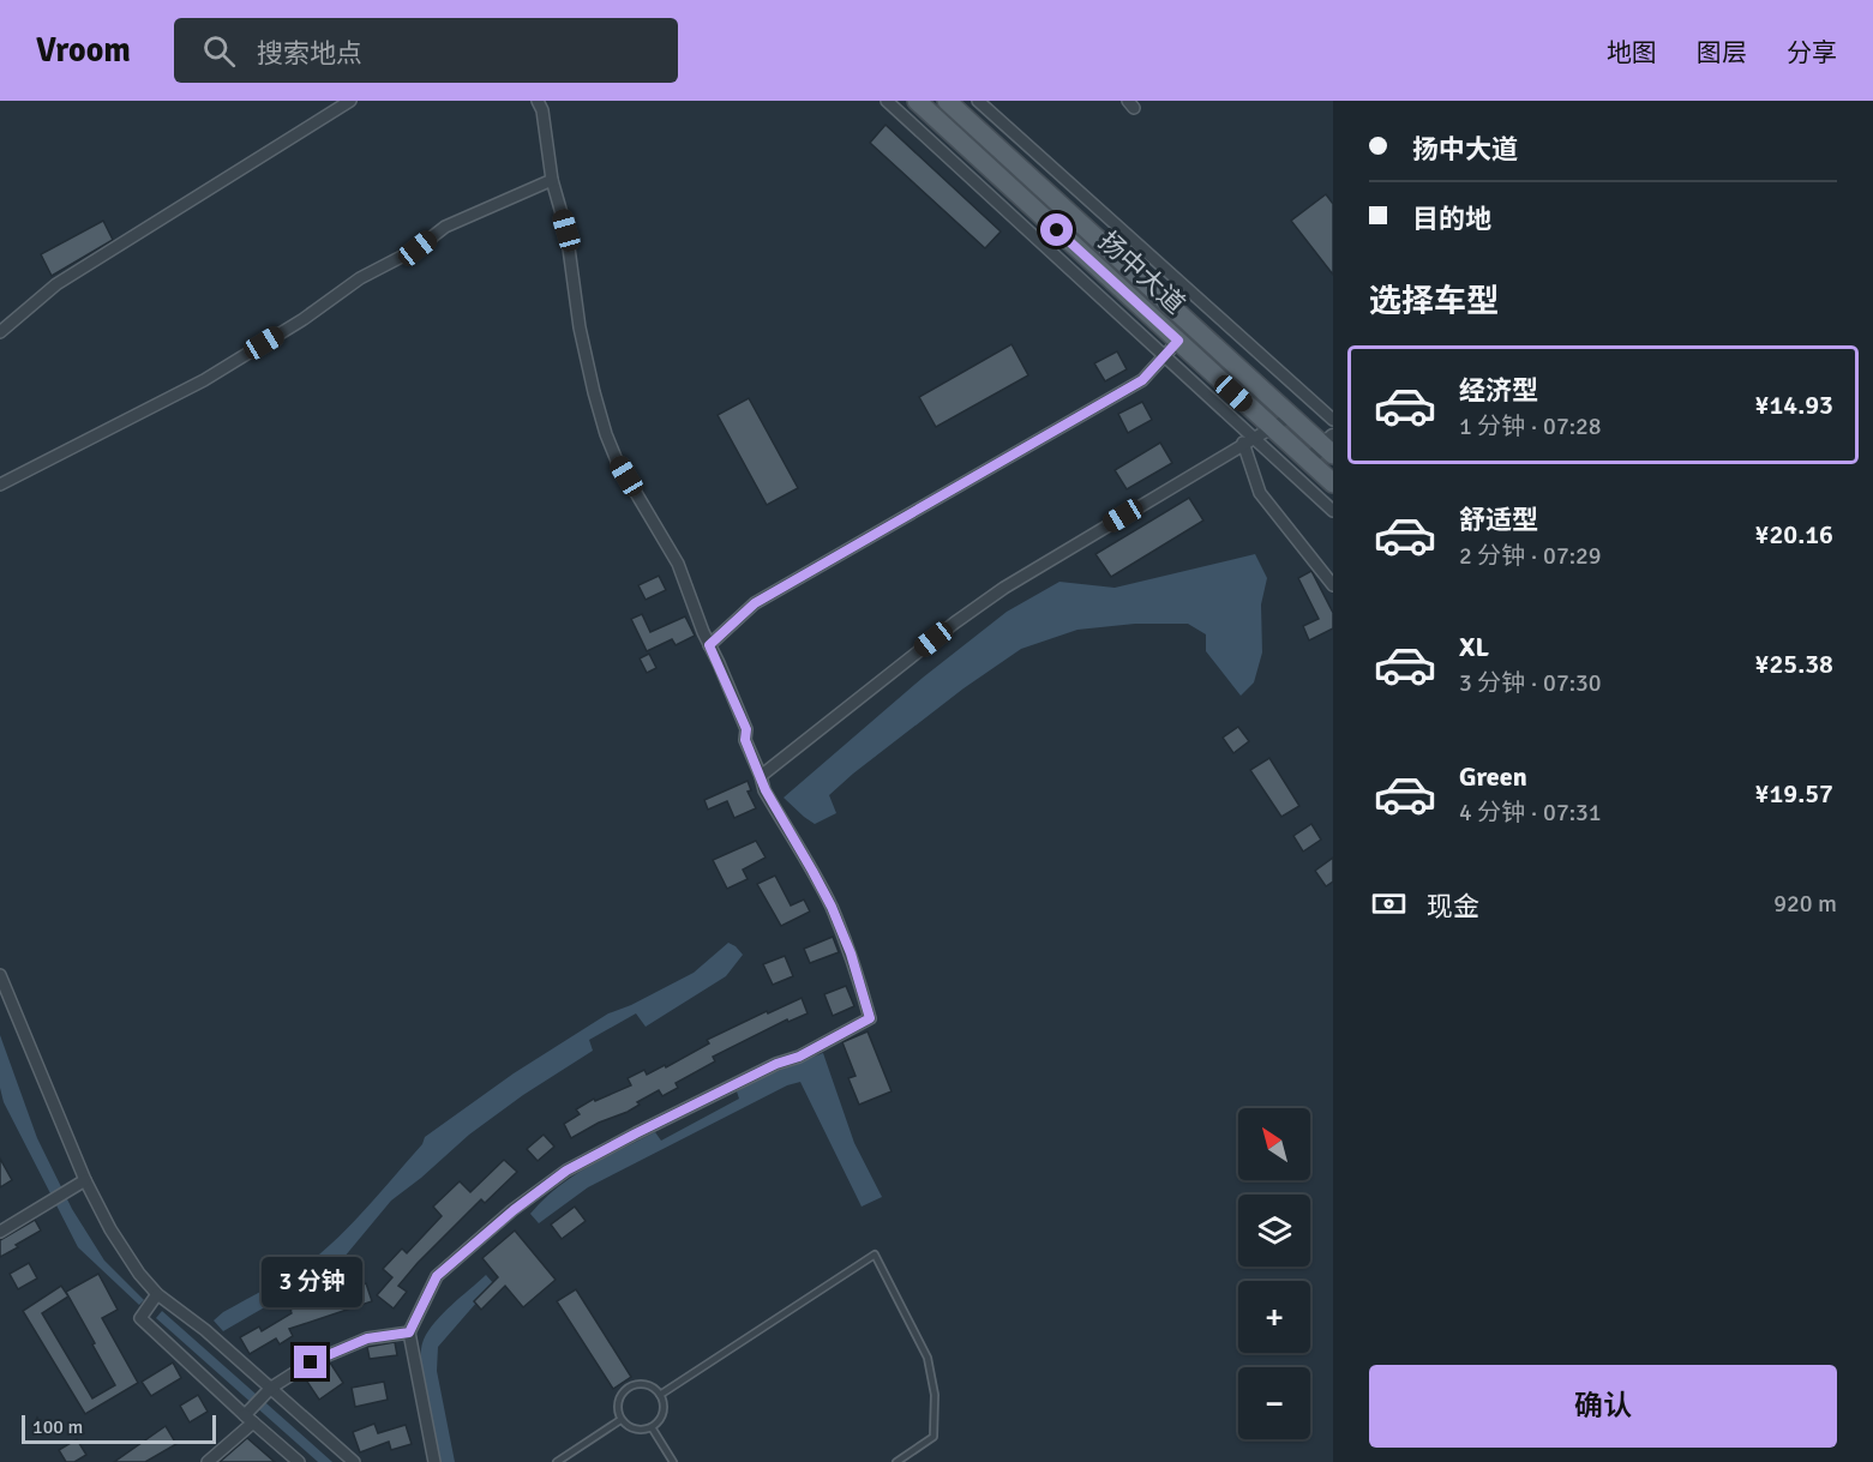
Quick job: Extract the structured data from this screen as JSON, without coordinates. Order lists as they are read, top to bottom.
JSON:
{
  "streets": {
    "main road": ["扬中大道"]
  },
  "scale_bar": "100 m",
  "north": "top left",
  "page": {
    "header": "Vroom",
    "search": "搜索地点",
    "nav": ["地图", "图层", "分享"],
    "banner": ["扬中大道", "目的地"],
    "heading": "选择车型",
    "list": [
      {
        "name": "经济型",
        "note": "1 分钟 · 07:28",
        "value": "¥14.93"
      },
      {
        "name": "舒适型",
        "note": "2 分钟 · 07:29",
        "value": "¥20.16"
      },
      {
        "name": "XL",
        "note": "3 分钟 · 07:30",
        "value": "¥25.38"
      },
      {
        "name": "Green",
        "note": "4 分钟 · 07:31",
        "value": "¥19.57"
      }
    ],
    "pay": ["现金", "920 m"],
    "map_buttons": ["+", "−"],
    "bubble": "3 分钟",
    "buttons": "确认",
    "scale": "100 m"
  }
}
